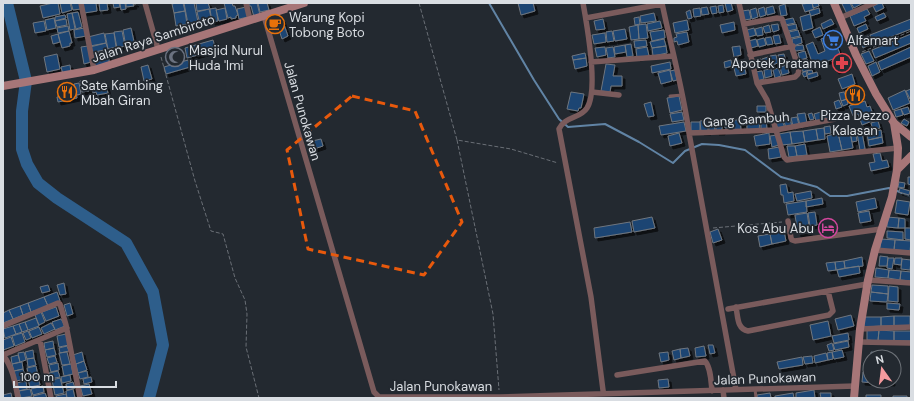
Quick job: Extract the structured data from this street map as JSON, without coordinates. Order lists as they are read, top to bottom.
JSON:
{
  "streets": {
    "street": ["Jalan Raya Sambiroto", "Jalan Punokawan", "Gang Gambuh"]
  },
  "crossings": [
    ["Jalan Raya Sambiroto", "Jalan Punokawan"]
  ],
  "places": {
    "cafe": ["Warung Kopi Tobong Boto"],
    "supermarket": ["Alfamart"],
    "mosque": ["Masjid Nurul Huda 'lmi"],
    "pharmacy": ["Apotek Pratama"],
    "restaurant": ["Sate Kambing Mbah Giran", "Pizza Dezzo Kalasan"],
    "hotel": ["Kos Abu Abu"]
  },
  "scale_bar": "100 m",
  "north": "top"
}
